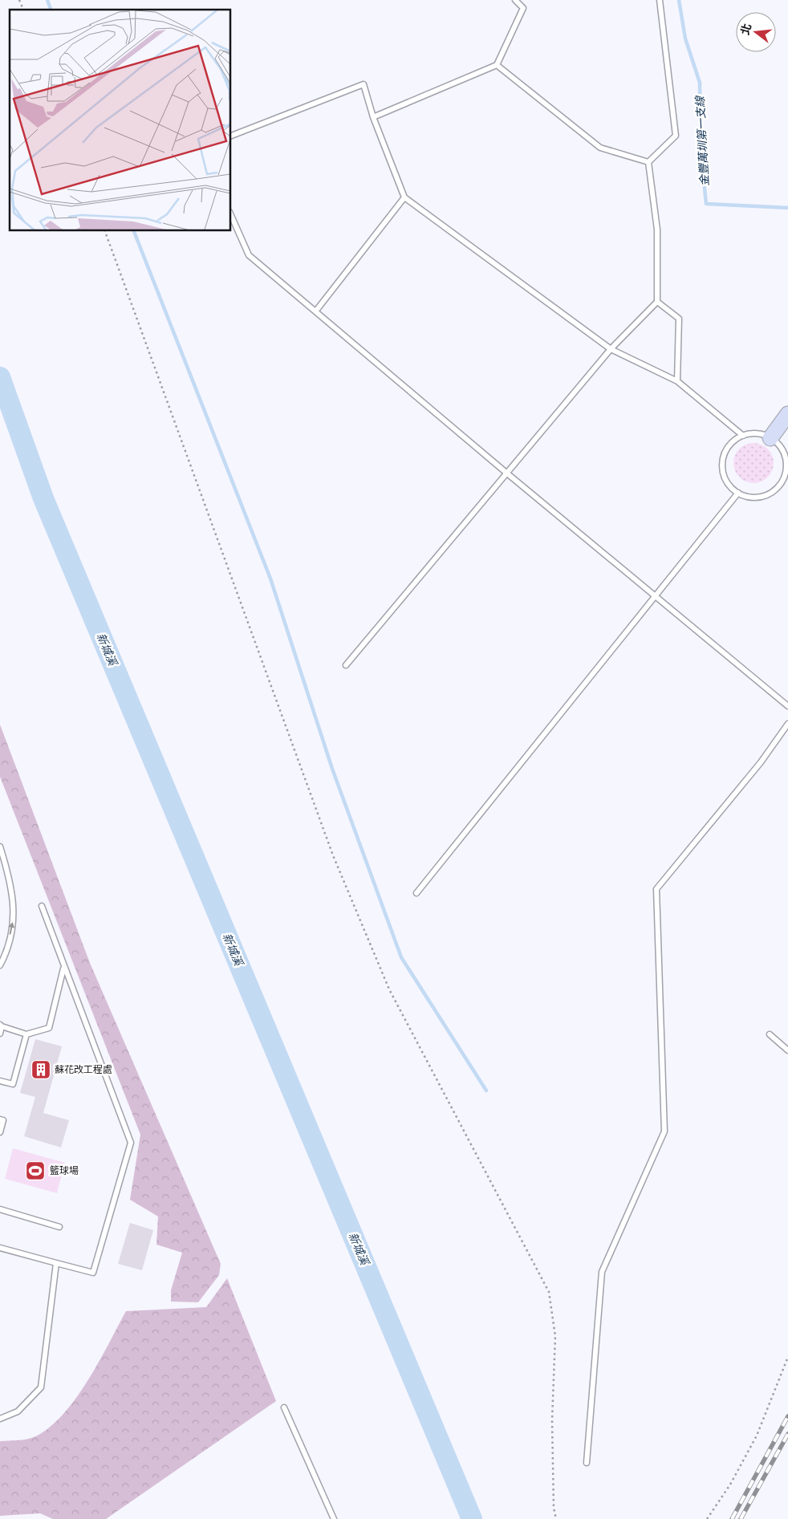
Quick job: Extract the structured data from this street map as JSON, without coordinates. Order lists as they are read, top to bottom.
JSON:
{
  "water": ["金豐萬圳第一支線", "新城溪"],
  "places": {
    "building": ["蘇花改工程處"],
    "sports": ["籃球場"]
  },
  "north": "left"
}
